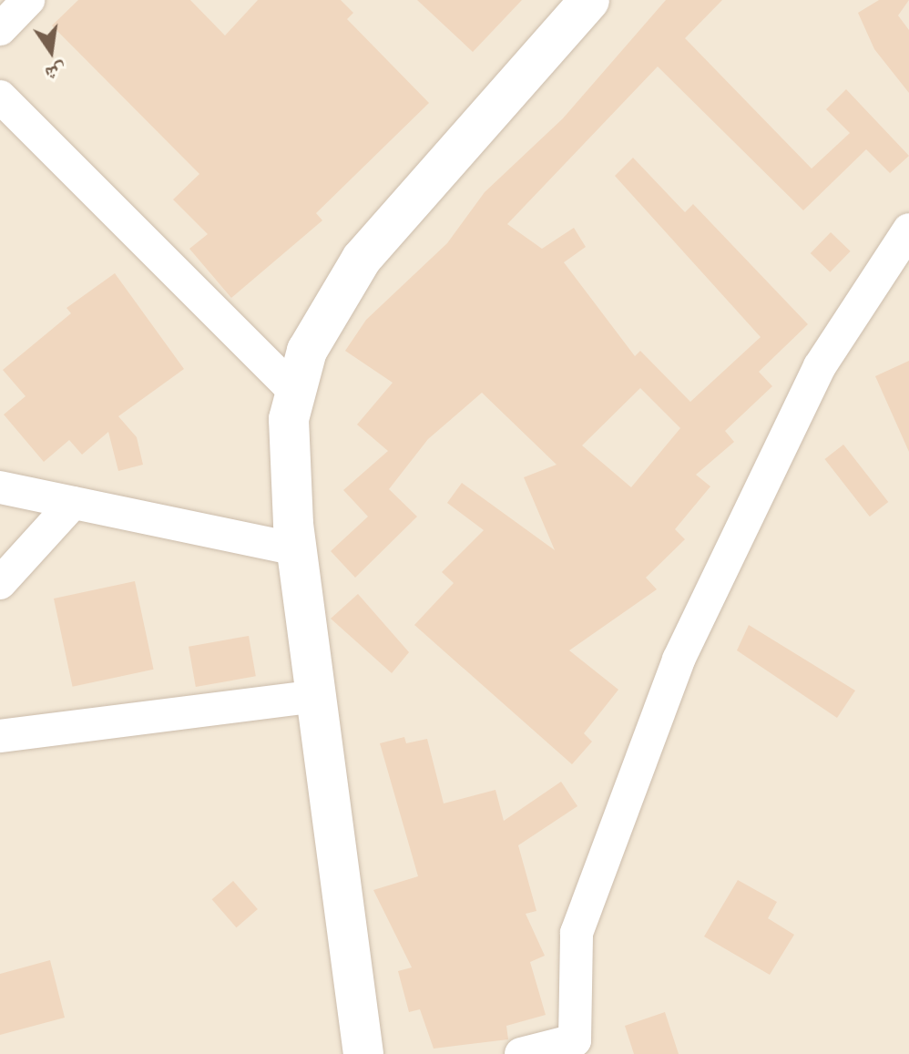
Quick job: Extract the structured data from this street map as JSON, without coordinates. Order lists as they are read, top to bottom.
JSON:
{
  "north": "bottom"
}
